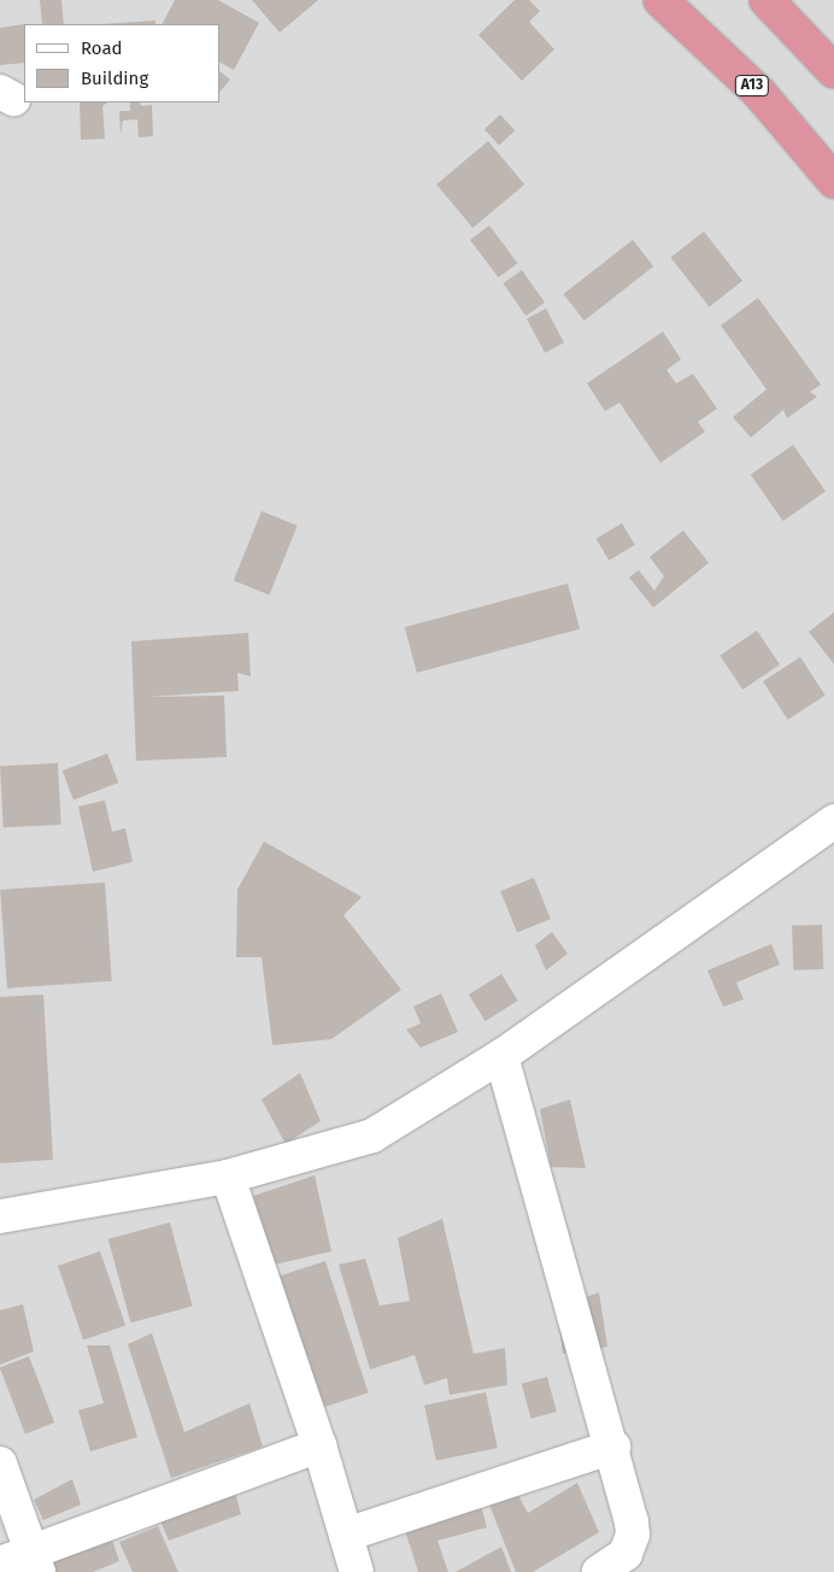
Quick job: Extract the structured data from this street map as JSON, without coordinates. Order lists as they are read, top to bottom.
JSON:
{
  "streets": {
    "highway": ["A13"]
  },
  "legend": ["Road", "Building"]
}
